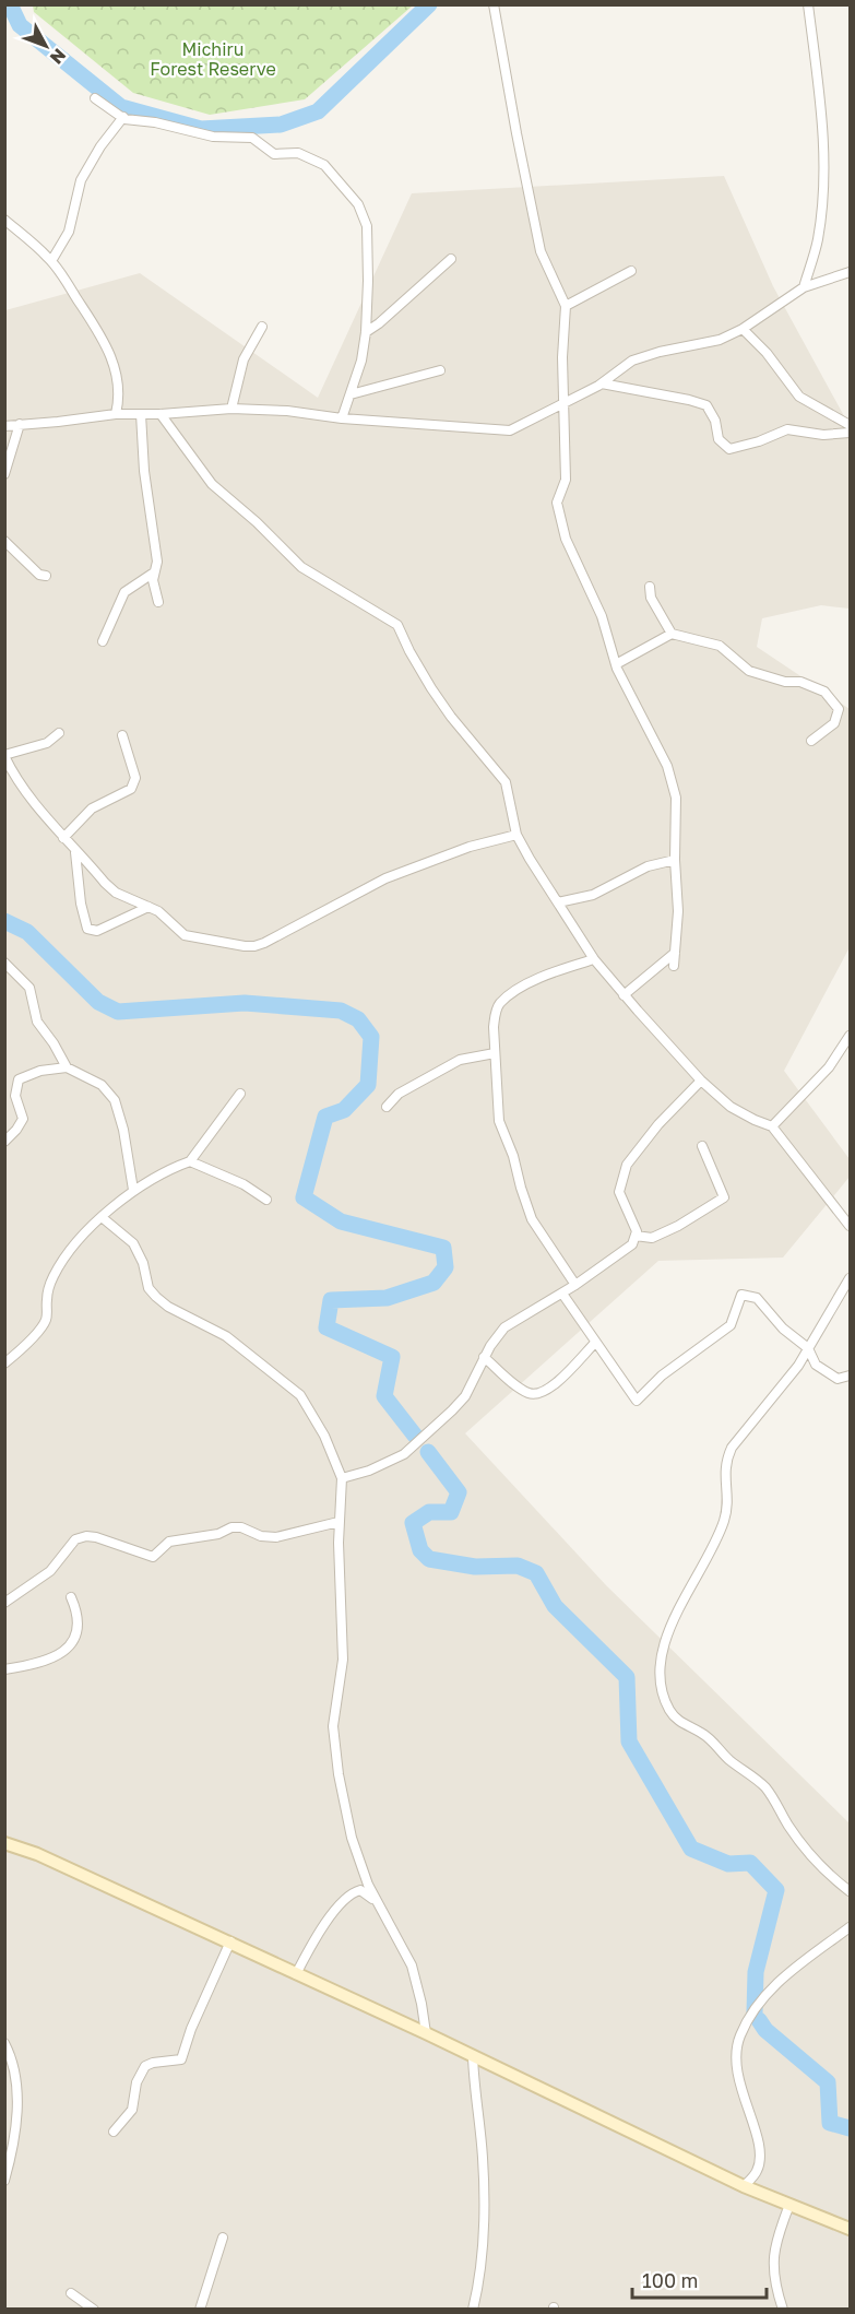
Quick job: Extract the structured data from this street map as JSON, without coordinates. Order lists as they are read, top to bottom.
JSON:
{
  "parks": ["Michiru Forest Reserve"],
  "scale_bar": "100 m",
  "north": "bottom right"
}
